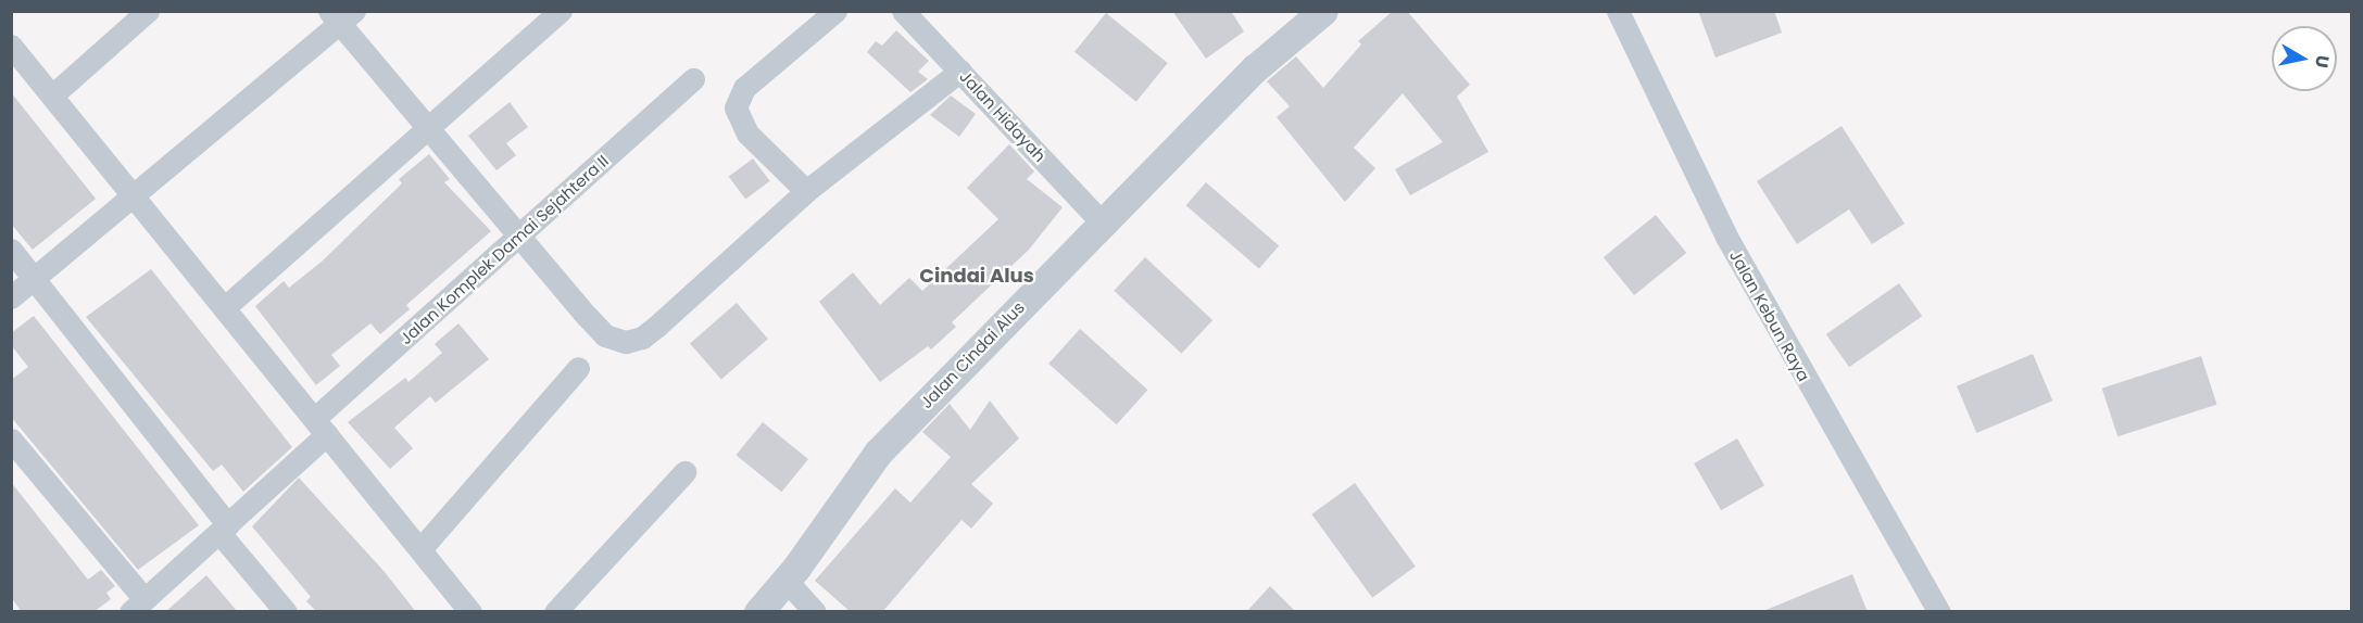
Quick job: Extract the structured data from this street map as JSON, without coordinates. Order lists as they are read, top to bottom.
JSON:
{
  "streets": {
    "street": [
      "Jalan Hidayah",
      "Jalan Komplek Damai Sejahtera II",
      "Jalan Kebun Raya",
      "Jalan Cindai Alus"
    ]
  },
  "crossings": [
    ["Jalan Hidayah", "Jalan Cindai Alus"]
  ],
  "districts": ["Cindai Alus"],
  "north": "right"
}
